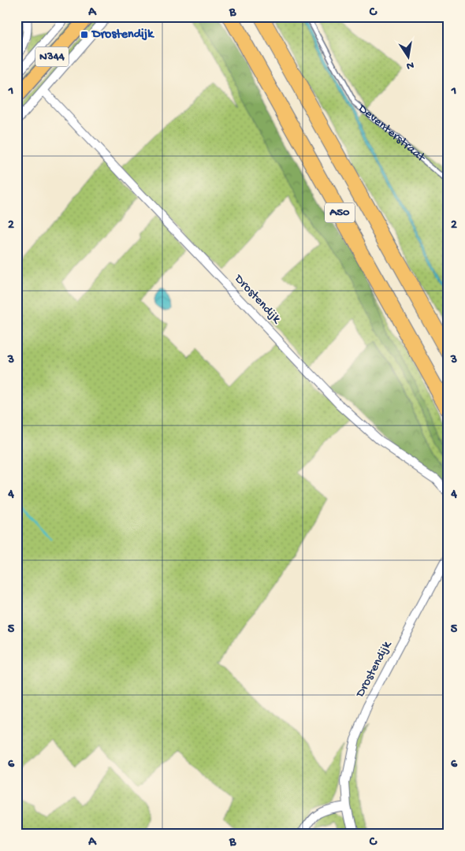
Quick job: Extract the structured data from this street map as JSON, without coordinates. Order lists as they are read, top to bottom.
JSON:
{
  "streets": {
    "highway": ["A50"],
    "main road": ["N344"],
    "street": ["Drostendijk"],
    "lane": ["Deventerstraat"]
  },
  "places": {
    "transit": ["Drostendijk"]
  },
  "north": "bottom",
  "grid": {
    "columns": ["A", "B", "C"],
    "rows": [
      "1",
      "2",
      "3",
      "4",
      "5",
      "6"
    ]
  }
}
